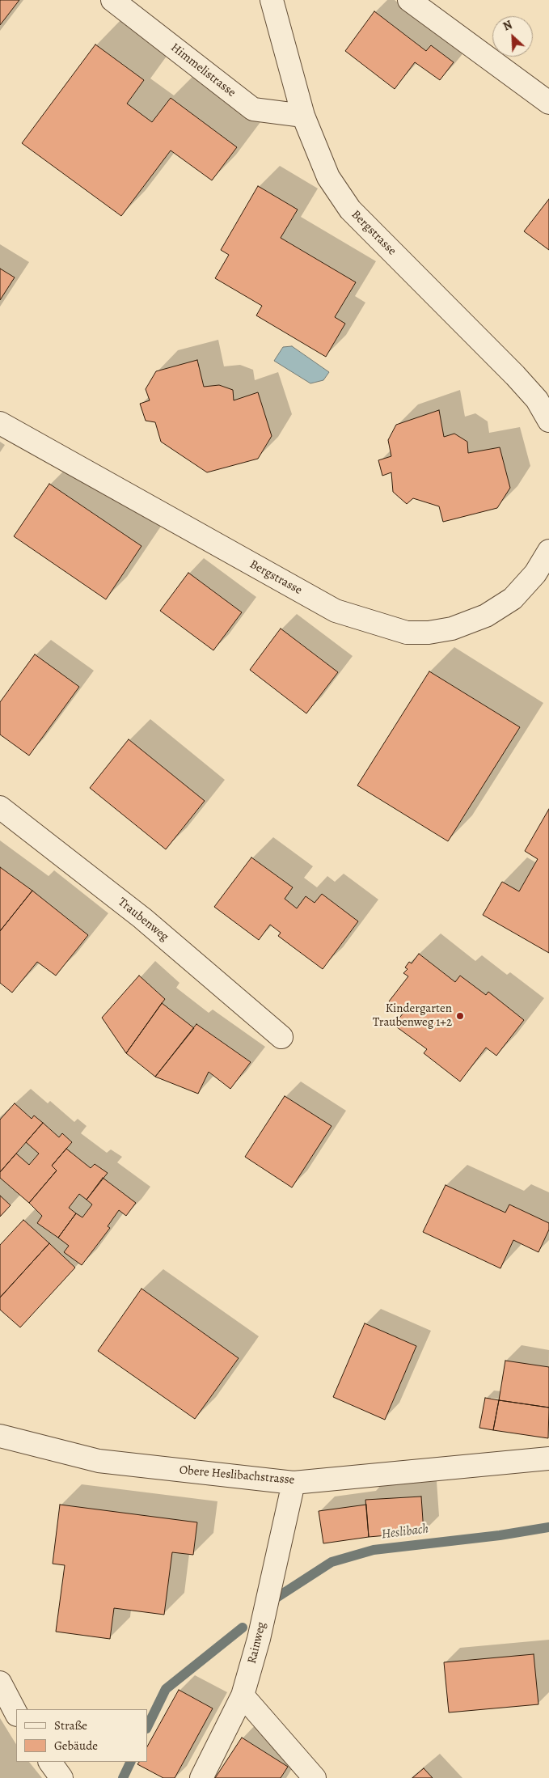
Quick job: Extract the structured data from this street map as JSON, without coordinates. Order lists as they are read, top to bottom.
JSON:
{
  "streets": {
    "street": [
      "Himmelistrasse",
      "Bergstrasse",
      "Traubenweg",
      "Obere Heslibachstrasse",
      "Rainweg"
    ]
  },
  "crossings": [
    ["Himmelistrasse", "Bergstrasse"],
    ["Obere Heslibachstrasse", "Rainweg"]
  ],
  "water": ["Heslibach"],
  "places": ["Kindergarten Traubenweg 1+2"],
  "legend": ["Straße", "Gebäude"],
  "north": "top left"
}
